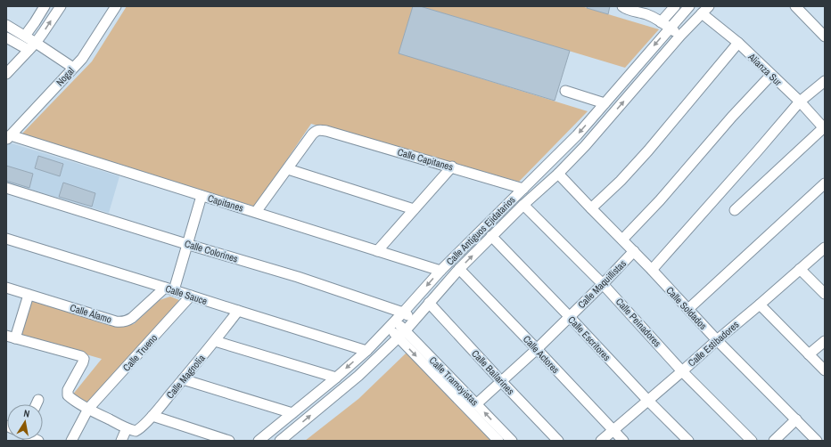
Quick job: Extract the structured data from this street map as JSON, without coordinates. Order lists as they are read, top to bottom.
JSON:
{
  "streets": {
    "street": [
      "Alianza Sur",
      "Nogal",
      "Calle Capitanes",
      "Capitanes",
      "Calle Antiguos Ejidatarios",
      "Calle Colorines",
      "Calle Maquillistas",
      "Calle Sauce",
      "Calle Soldados",
      "Calle Álamo",
      "Calle Peinadores",
      "Calle Escritores",
      "Calle Estibadores",
      "Calle Trueno",
      "Calle Actores",
      "Calle Bailarines",
      "Calle Magnolia",
      "Calle Tramoyistas"
    ]
  },
  "crossings": [
    ["Alianza Sur", "Calle Antiguos Ejidatarios"],
    ["Nogal", "Capitanes"],
    ["Calle Capitanes", "Calle Antiguos Ejidatarios"],
    ["Capitanes", "Calle Antiguos Ejidatarios"],
    ["Calle Antiguos Ejidatarios", "Calle Colorines"],
    ["Calle Antiguos Ejidatarios", "Calle Sauce"],
    ["Calle Antiguos Ejidatarios", "Calle Soldados"],
    ["Calle Antiguos Ejidatarios", "Calle Peinadores"],
    ["Calle Antiguos Ejidatarios", "Calle Escritores"],
    ["Calle Antiguos Ejidatarios", "Calle Actores"],
    ["Calle Antiguos Ejidatarios", "Calle Bailarines"],
    ["Calle Antiguos Ejidatarios", "Calle Tramoyistas"],
    ["Calle Maquillistas", "Calle Soldados"],
    ["Calle Maquillistas", "Calle Peinadores"],
    ["Calle Maquillistas", "Calle Escritores"],
    ["Calle Maquillistas", "Calle Actores"],
    ["Calle Maquillistas", "Calle Bailarines"],
    ["Calle Maquillistas", "Calle Tramoyistas"],
    ["Calle Sauce", "Calle Álamo"],
    ["Calle Sauce", "Calle Trueno"],
    ["Calle Sauce", "Calle Magnolia"],
    ["Calle Soldados", "Calle Estibadores"],
    ["Calle Peinadores", "Calle Estibadores"],
    ["Calle Escritores", "Calle Estibadores"],
    ["Calle Estibadores", "Calle Actores"]
  ],
  "north": "top"
}
